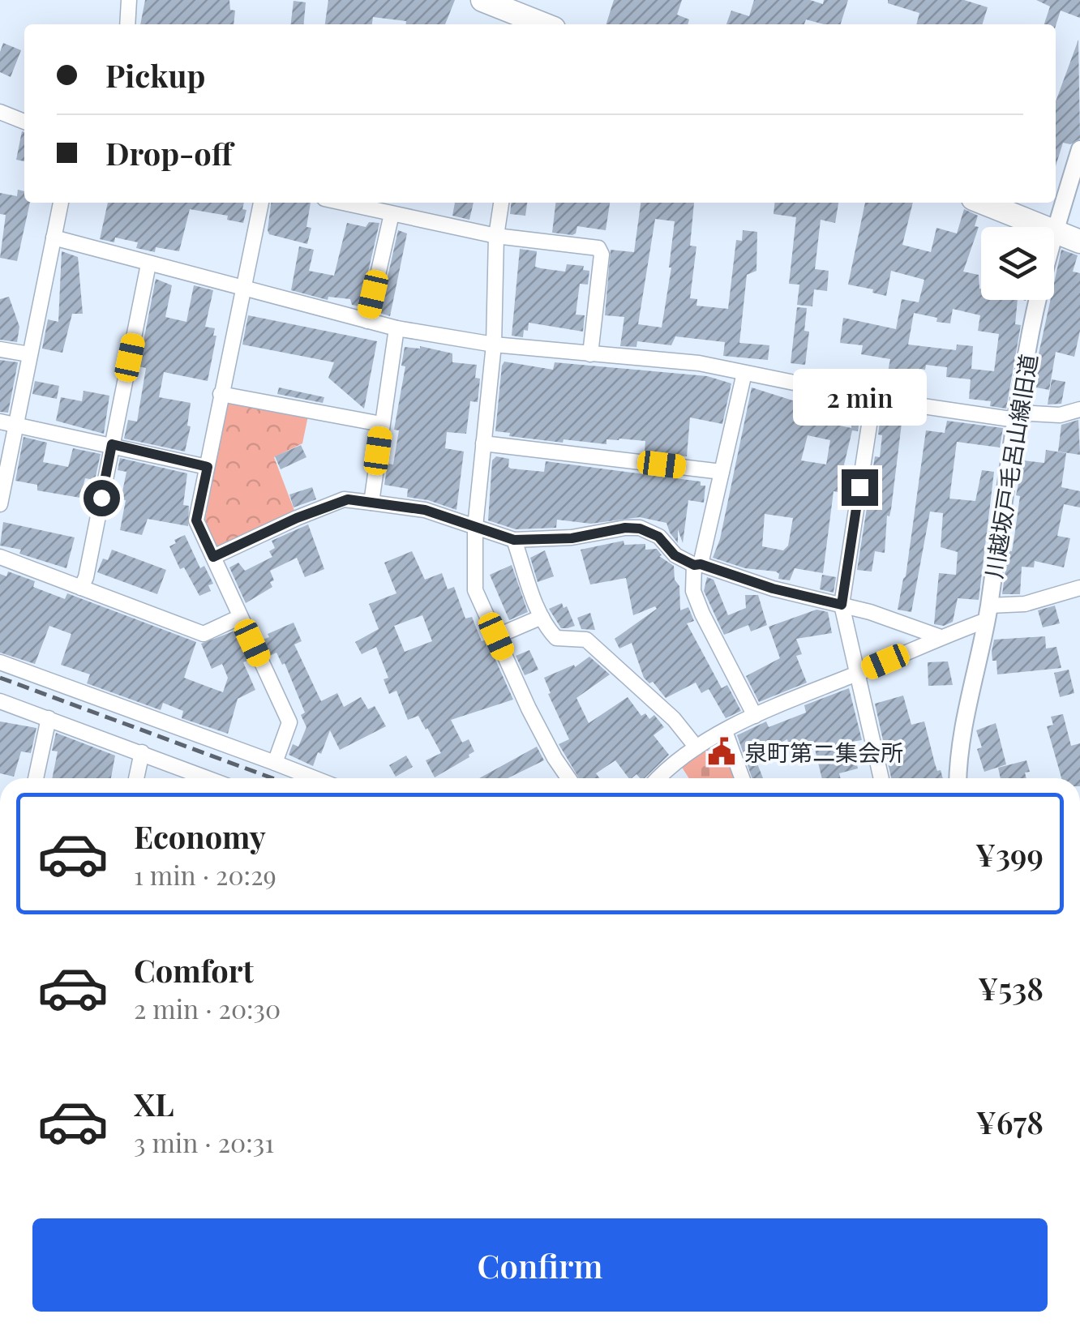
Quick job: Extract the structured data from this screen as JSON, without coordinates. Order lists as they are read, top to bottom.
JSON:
{
  "streets": {
    "street": ["川越坂戸毛呂山線旧道"]
  },
  "places": {
    "public building": ["泉町第二集会所"]
  },
  "page": {
    "banner": ["Pickup", "Drop-off"],
    "bubble": "2 min",
    "list": [
      {
        "name": "Economy",
        "note": "1 min · 20:29",
        "value": "¥399"
      },
      {
        "name": "Comfort",
        "note": "2 min · 20:30",
        "value": "¥538"
      },
      {
        "name": "XL",
        "note": "3 min · 20:31",
        "value": "¥678"
      }
    ],
    "buttons": "Confirm"
  }
}
